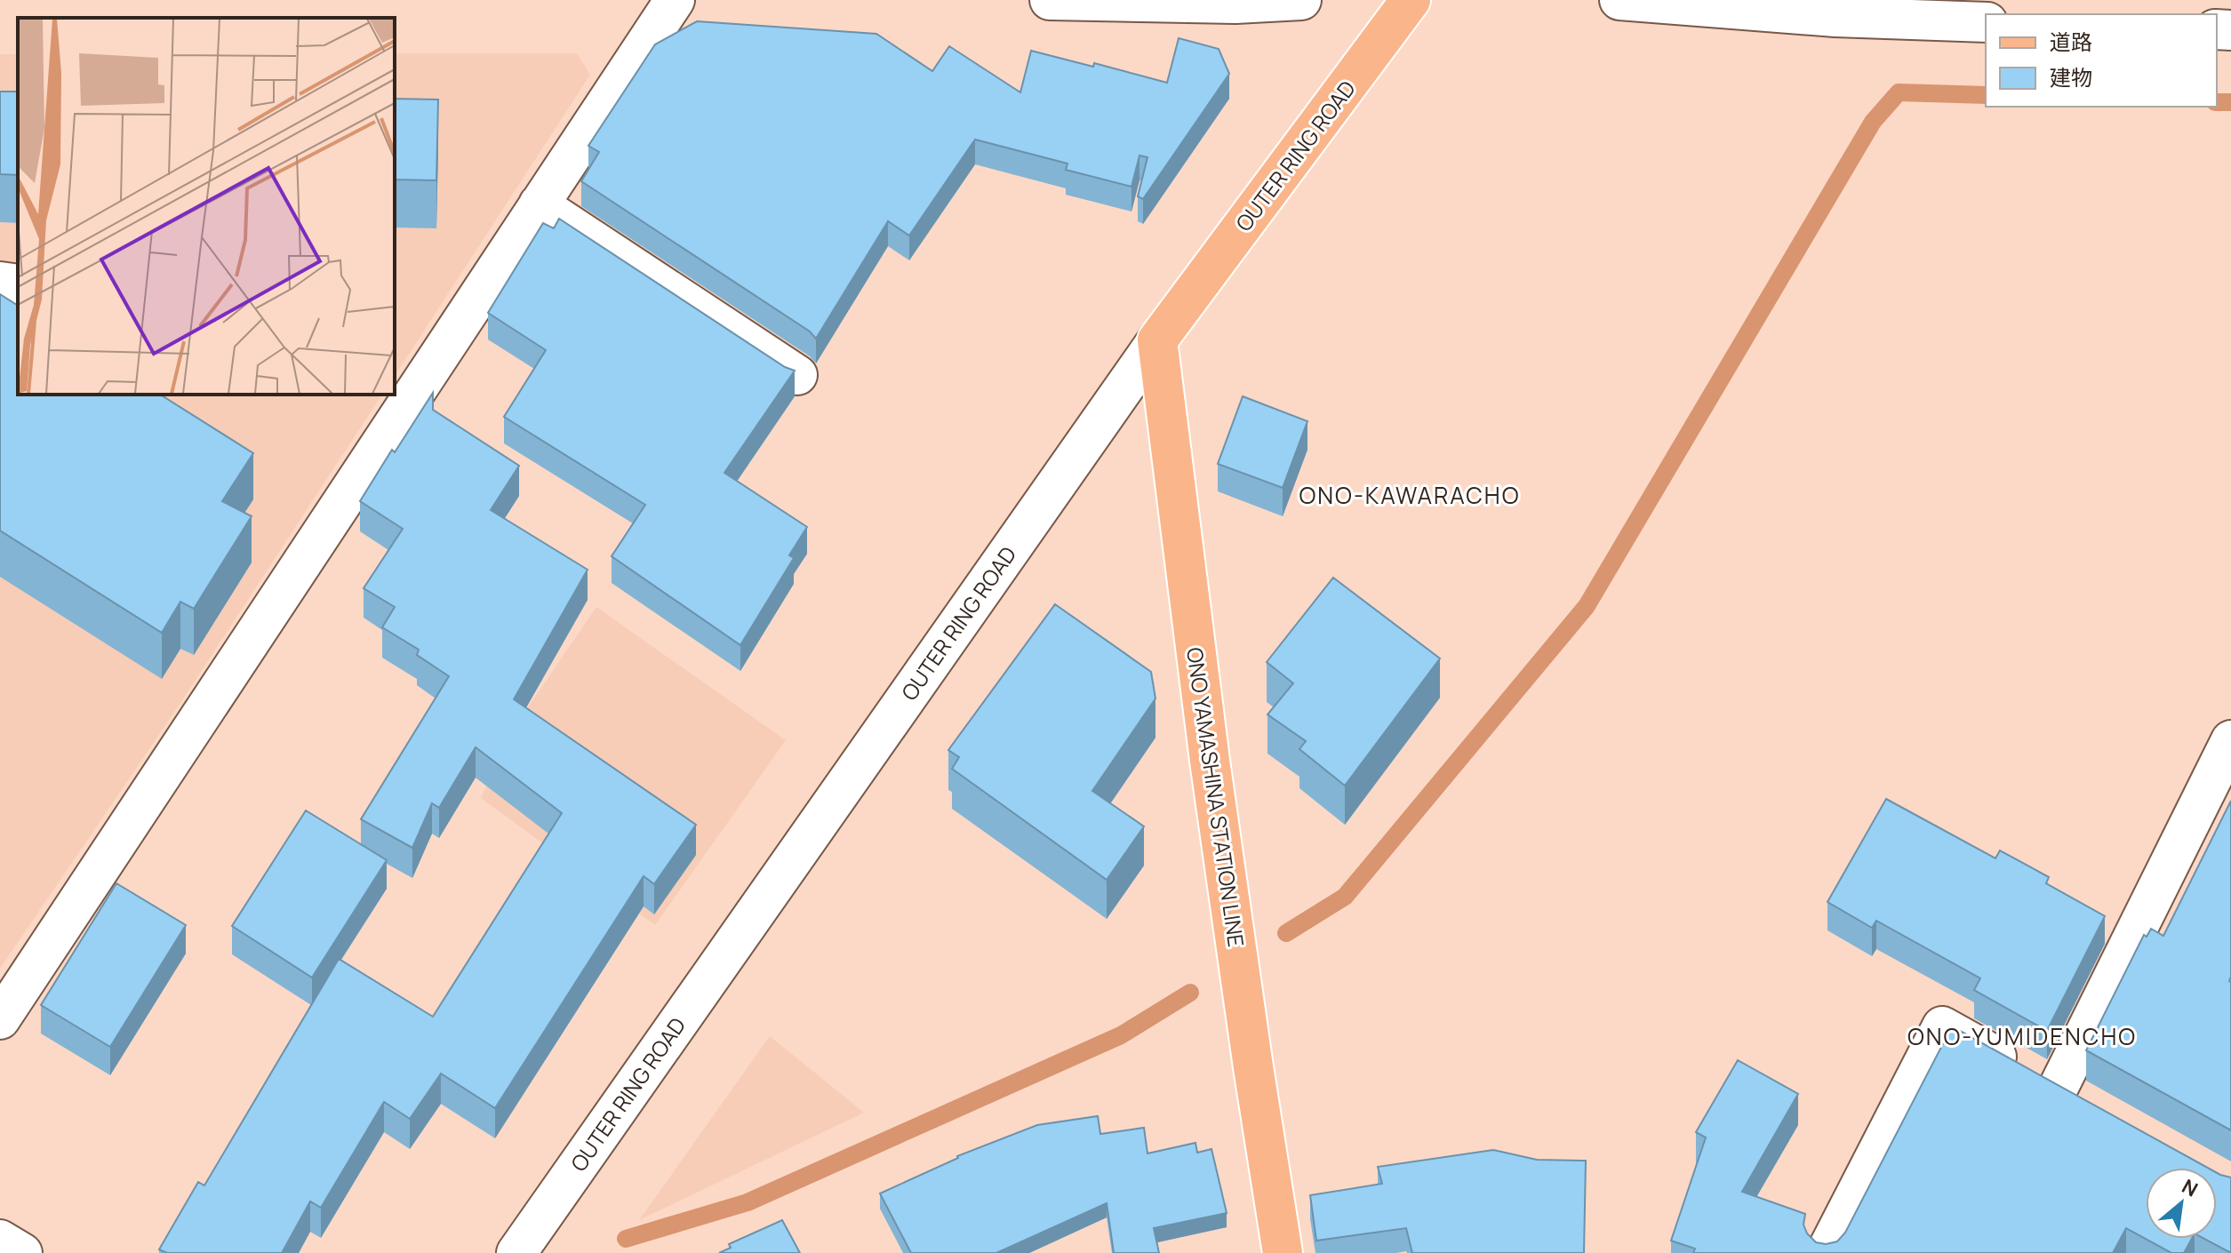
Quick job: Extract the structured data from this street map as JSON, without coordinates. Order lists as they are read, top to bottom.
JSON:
{
  "streets": {
    "main road": ["OUTER RING ROAD", "ONO YAMASHINA STATION LINE"]
  },
  "crossings": [
    ["OUTER RING ROAD", "ONO YAMASHINA STATION LINE"]
  ],
  "districts": ["ONO-KAWARACHO", "ONO-YUMIDENCHO"],
  "legend": ["道路", "建物"],
  "north": "top right"
}
